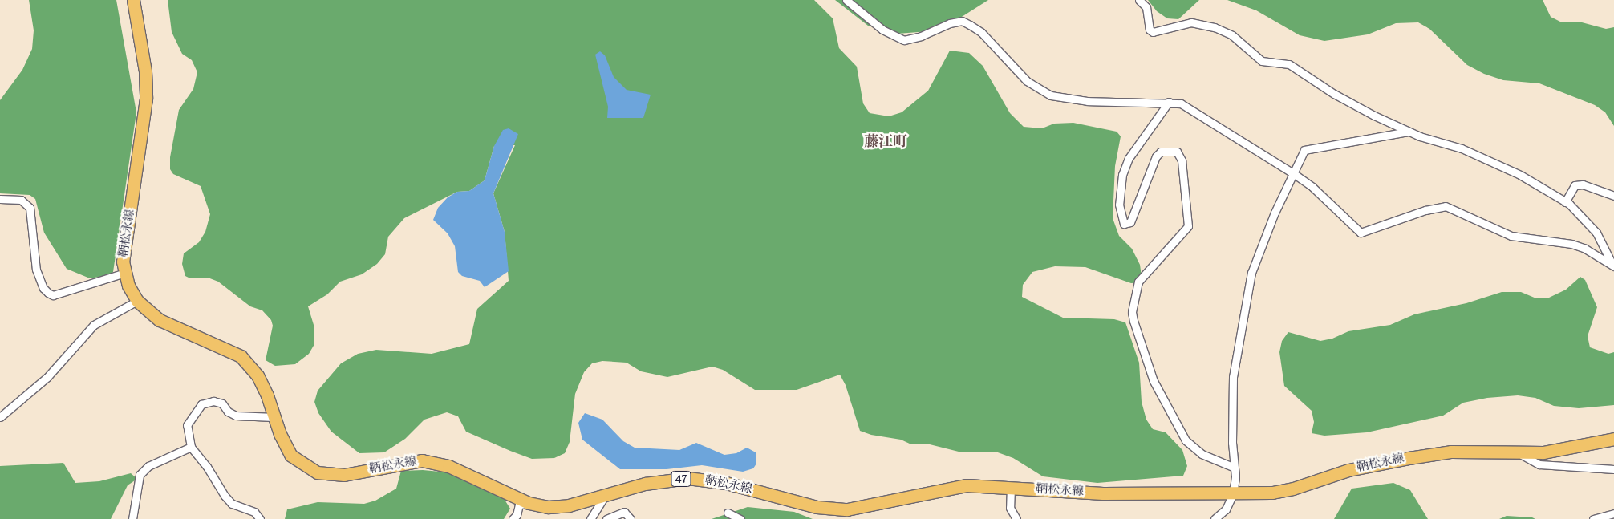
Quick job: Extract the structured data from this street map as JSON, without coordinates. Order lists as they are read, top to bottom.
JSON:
{
  "streets": {
    "main road": ["鞆松永線", "47"]
  },
  "districts": ["藤江町"]
}
